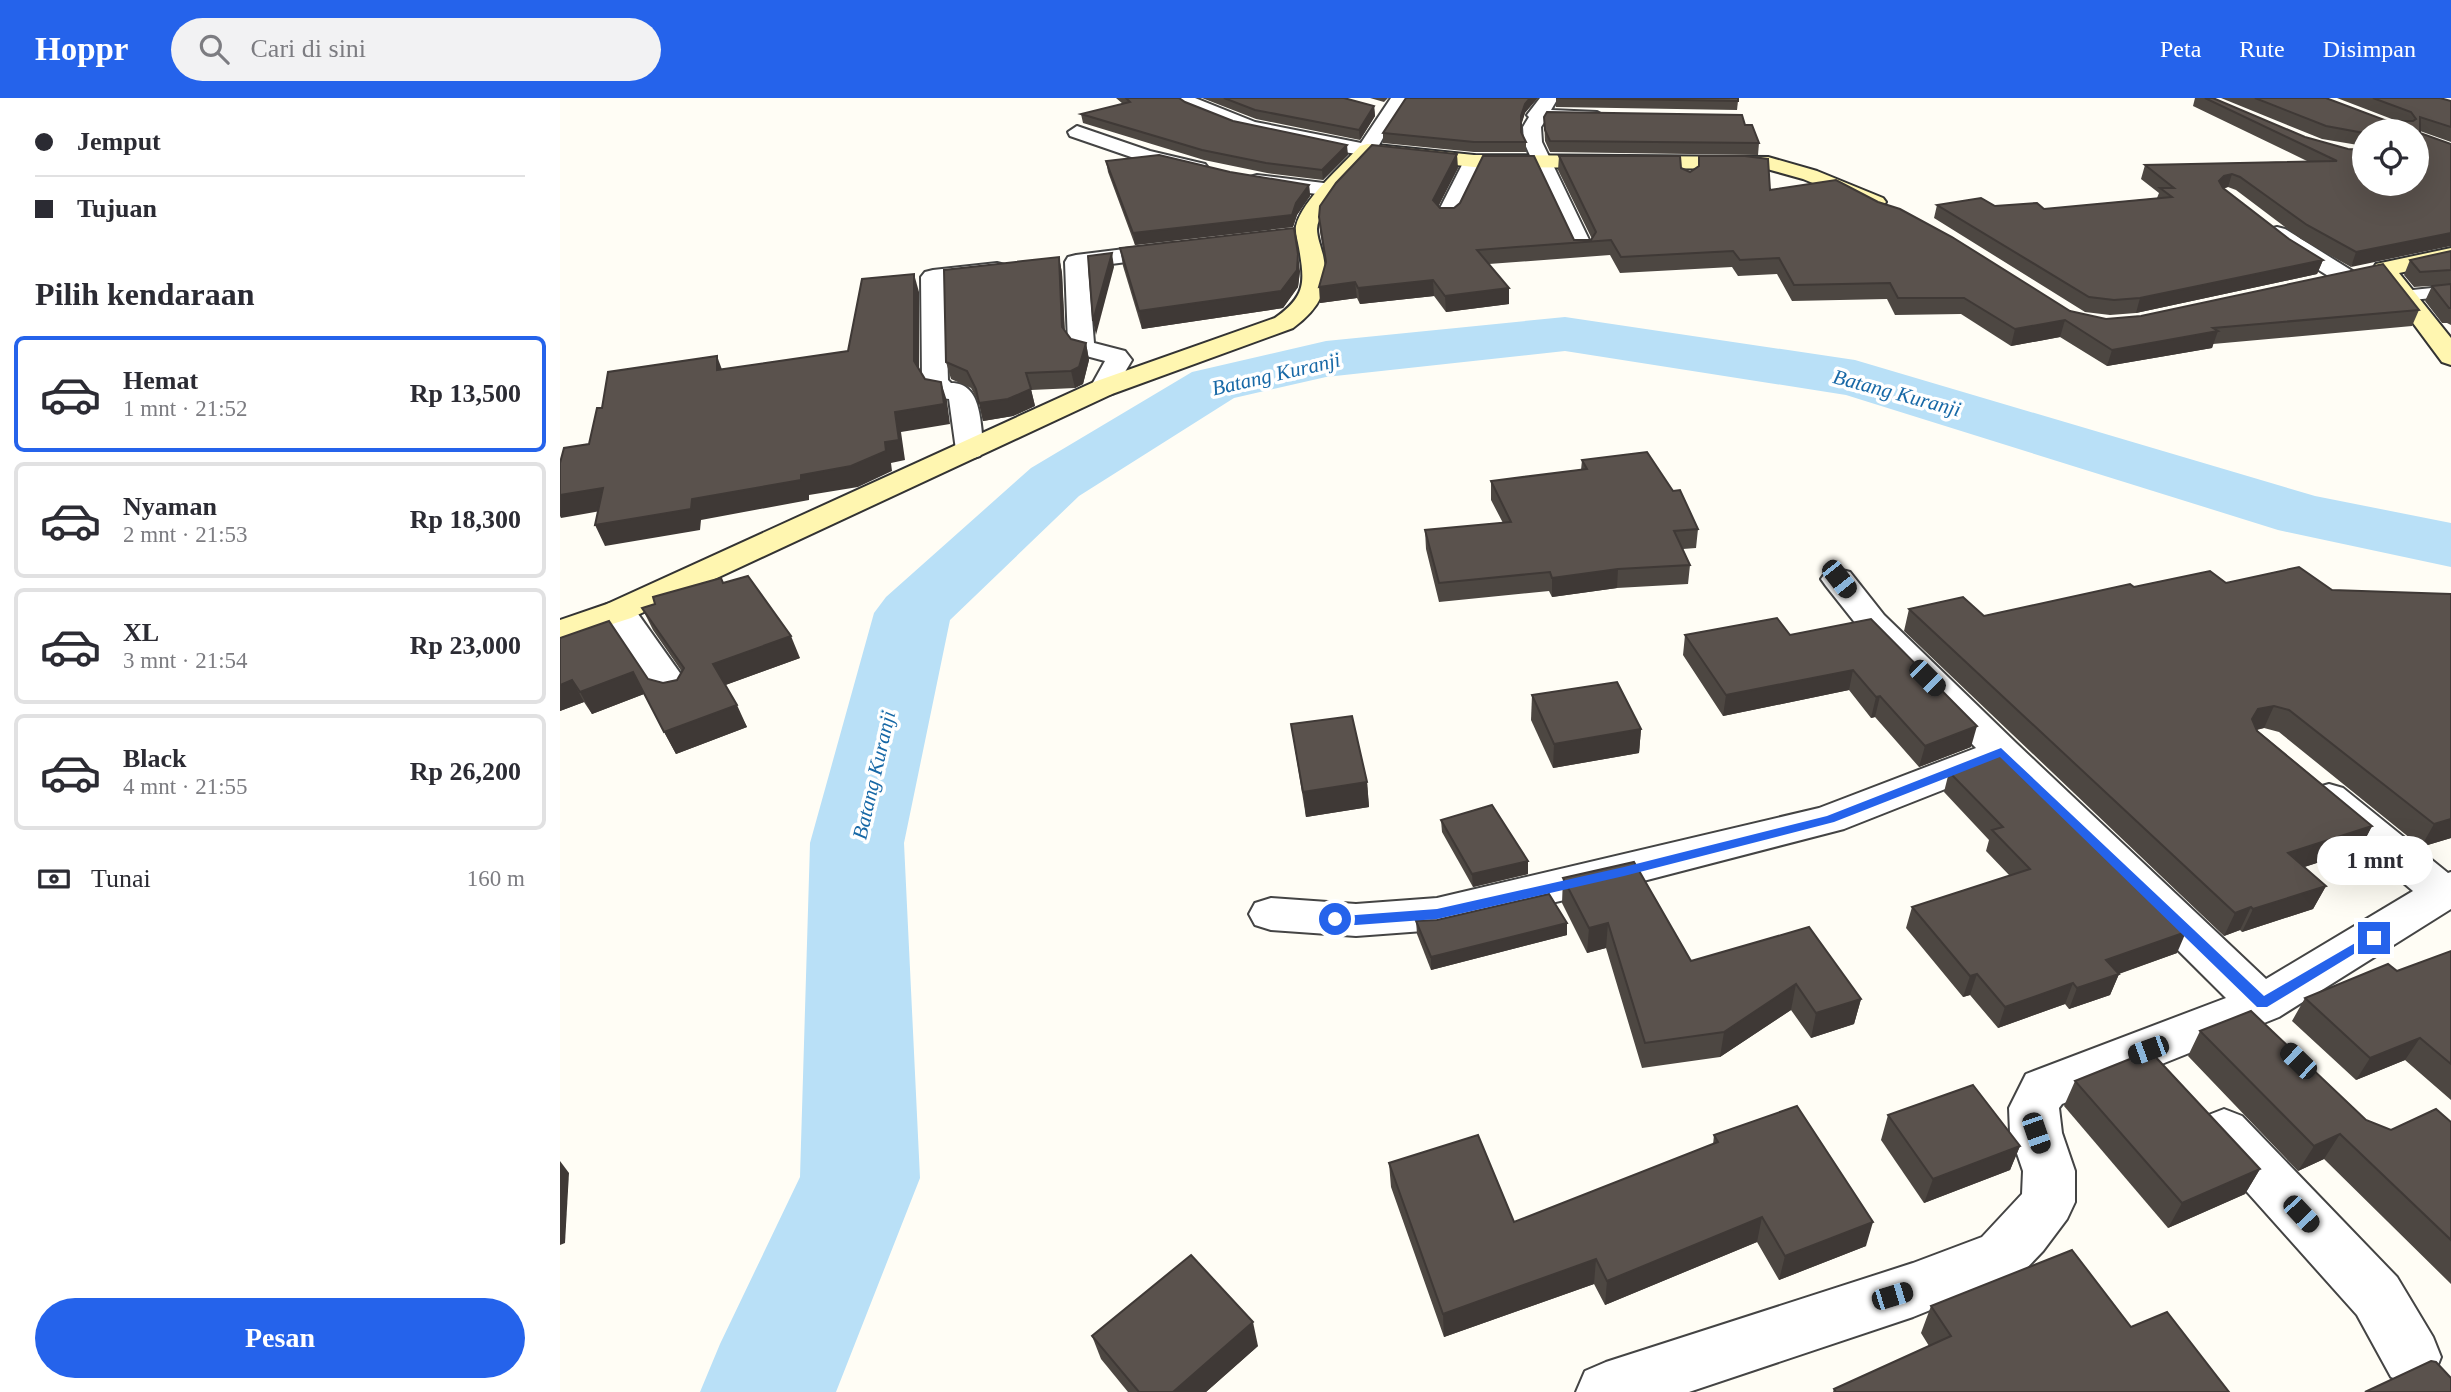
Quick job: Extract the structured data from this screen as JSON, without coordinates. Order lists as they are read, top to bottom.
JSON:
{
  "water": ["Batang Kuranji"],
  "page": {
    "header": "Hoppr",
    "search": "Cari di sini",
    "nav": ["Peta", "Rute", "Disimpan"],
    "banner": ["Jemput", "Tujuan"],
    "heading": "Pilih kendaraan",
    "list": [
      {
        "name": "Hemat",
        "note": "1 mnt · 21:52",
        "value": "Rp 13,500"
      },
      {
        "name": "Nyaman",
        "note": "2 mnt · 21:53",
        "value": "Rp 18,300"
      },
      {
        "name": "XL",
        "note": "3 mnt · 21:54",
        "value": "Rp 23,000"
      },
      {
        "name": "Black",
        "note": "4 mnt · 21:55",
        "value": "Rp 26,200"
      }
    ],
    "bubble": "1 mnt",
    "pay": ["Tunai", "160 m"],
    "buttons": "Pesan"
  }
}
